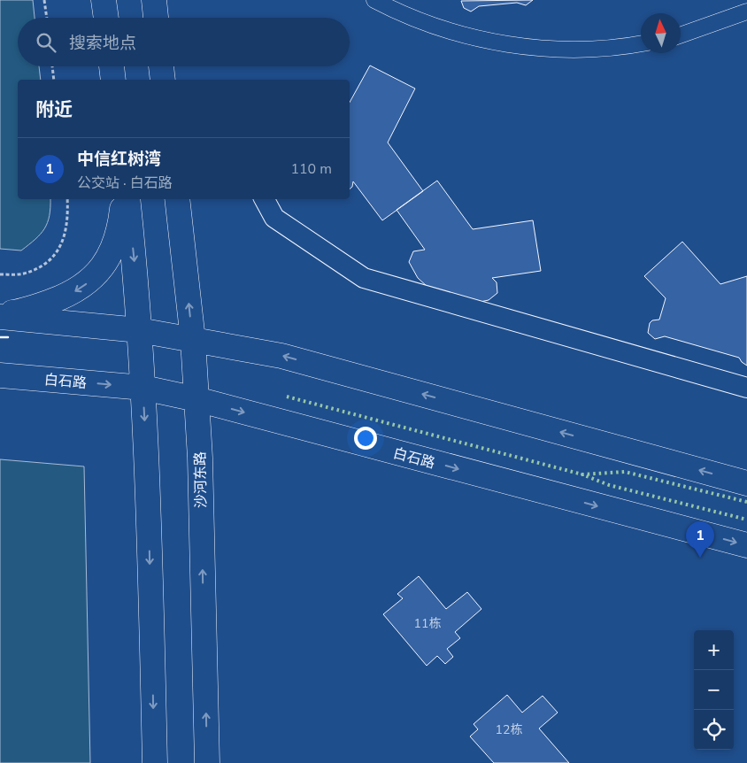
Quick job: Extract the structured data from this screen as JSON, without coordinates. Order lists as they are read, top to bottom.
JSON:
{
  "streets": {
    "main road": ["白石路", "沙河东路"]
  },
  "crossings": [
    ["白石路", "沙河东路"]
  ],
  "house_numbers": ["11栋", "12栋"],
  "north": "top",
  "page": {
    "search": "搜索地点",
    "heading": "附近",
    "list": [
      {
        "mark": "1",
        "name": "中信红树湾",
        "note": "公交站 · 白石路",
        "value": "110 m"
      }
    ],
    "pins": "1",
    "map_buttons": ["+", "−"]
  }
}
